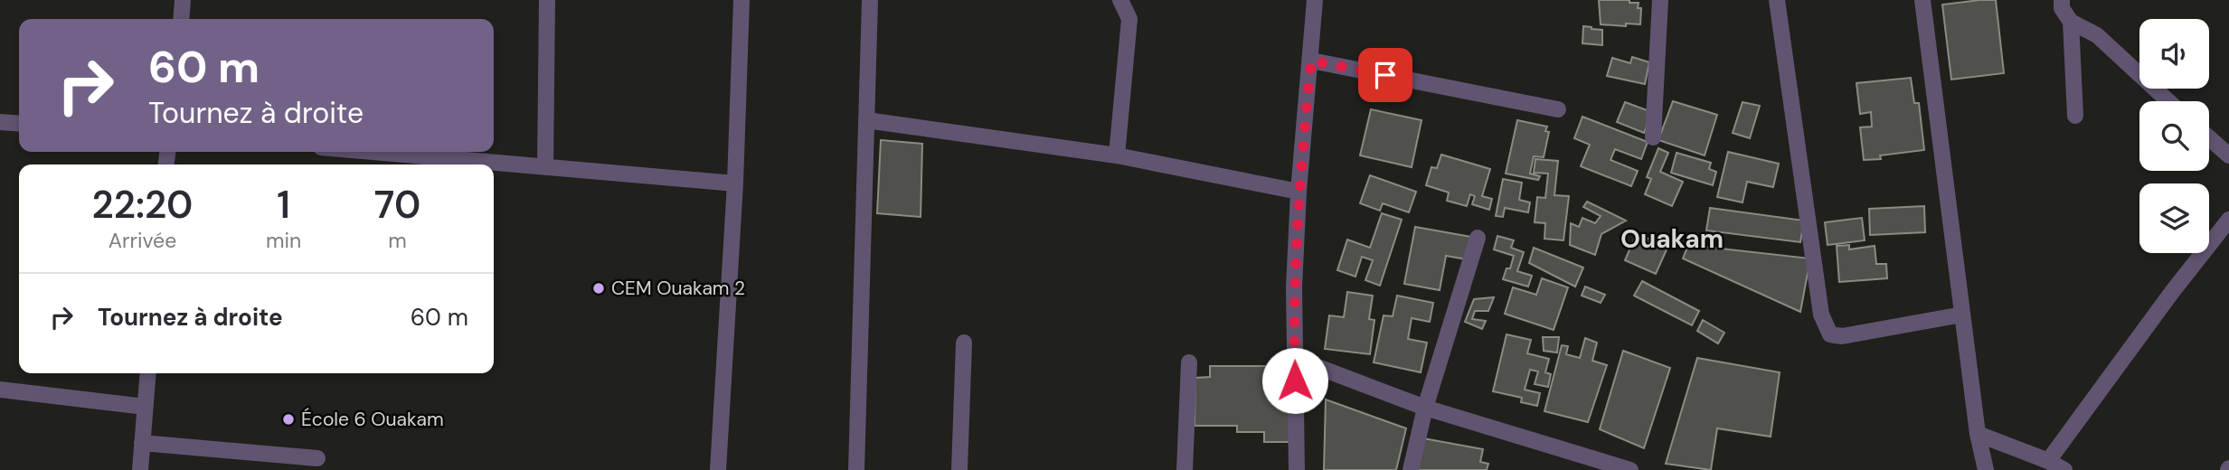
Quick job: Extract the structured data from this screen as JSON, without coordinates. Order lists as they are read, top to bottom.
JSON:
{
  "districts": ["Ouakam"],
  "places": ["CEM Ouakam 2", "École 6 Ouakam"],
  "page": {
    "turn": ["60 m", "Tournez à droite"],
    "eta": [
      "22:20",
      "Arrivée",
      "1",
      "min",
      "70",
      "m"
    ],
    "list": [
      {
        "name": "Tournez à droite",
        "value": "60 m"
      }
    ]
  }
}
